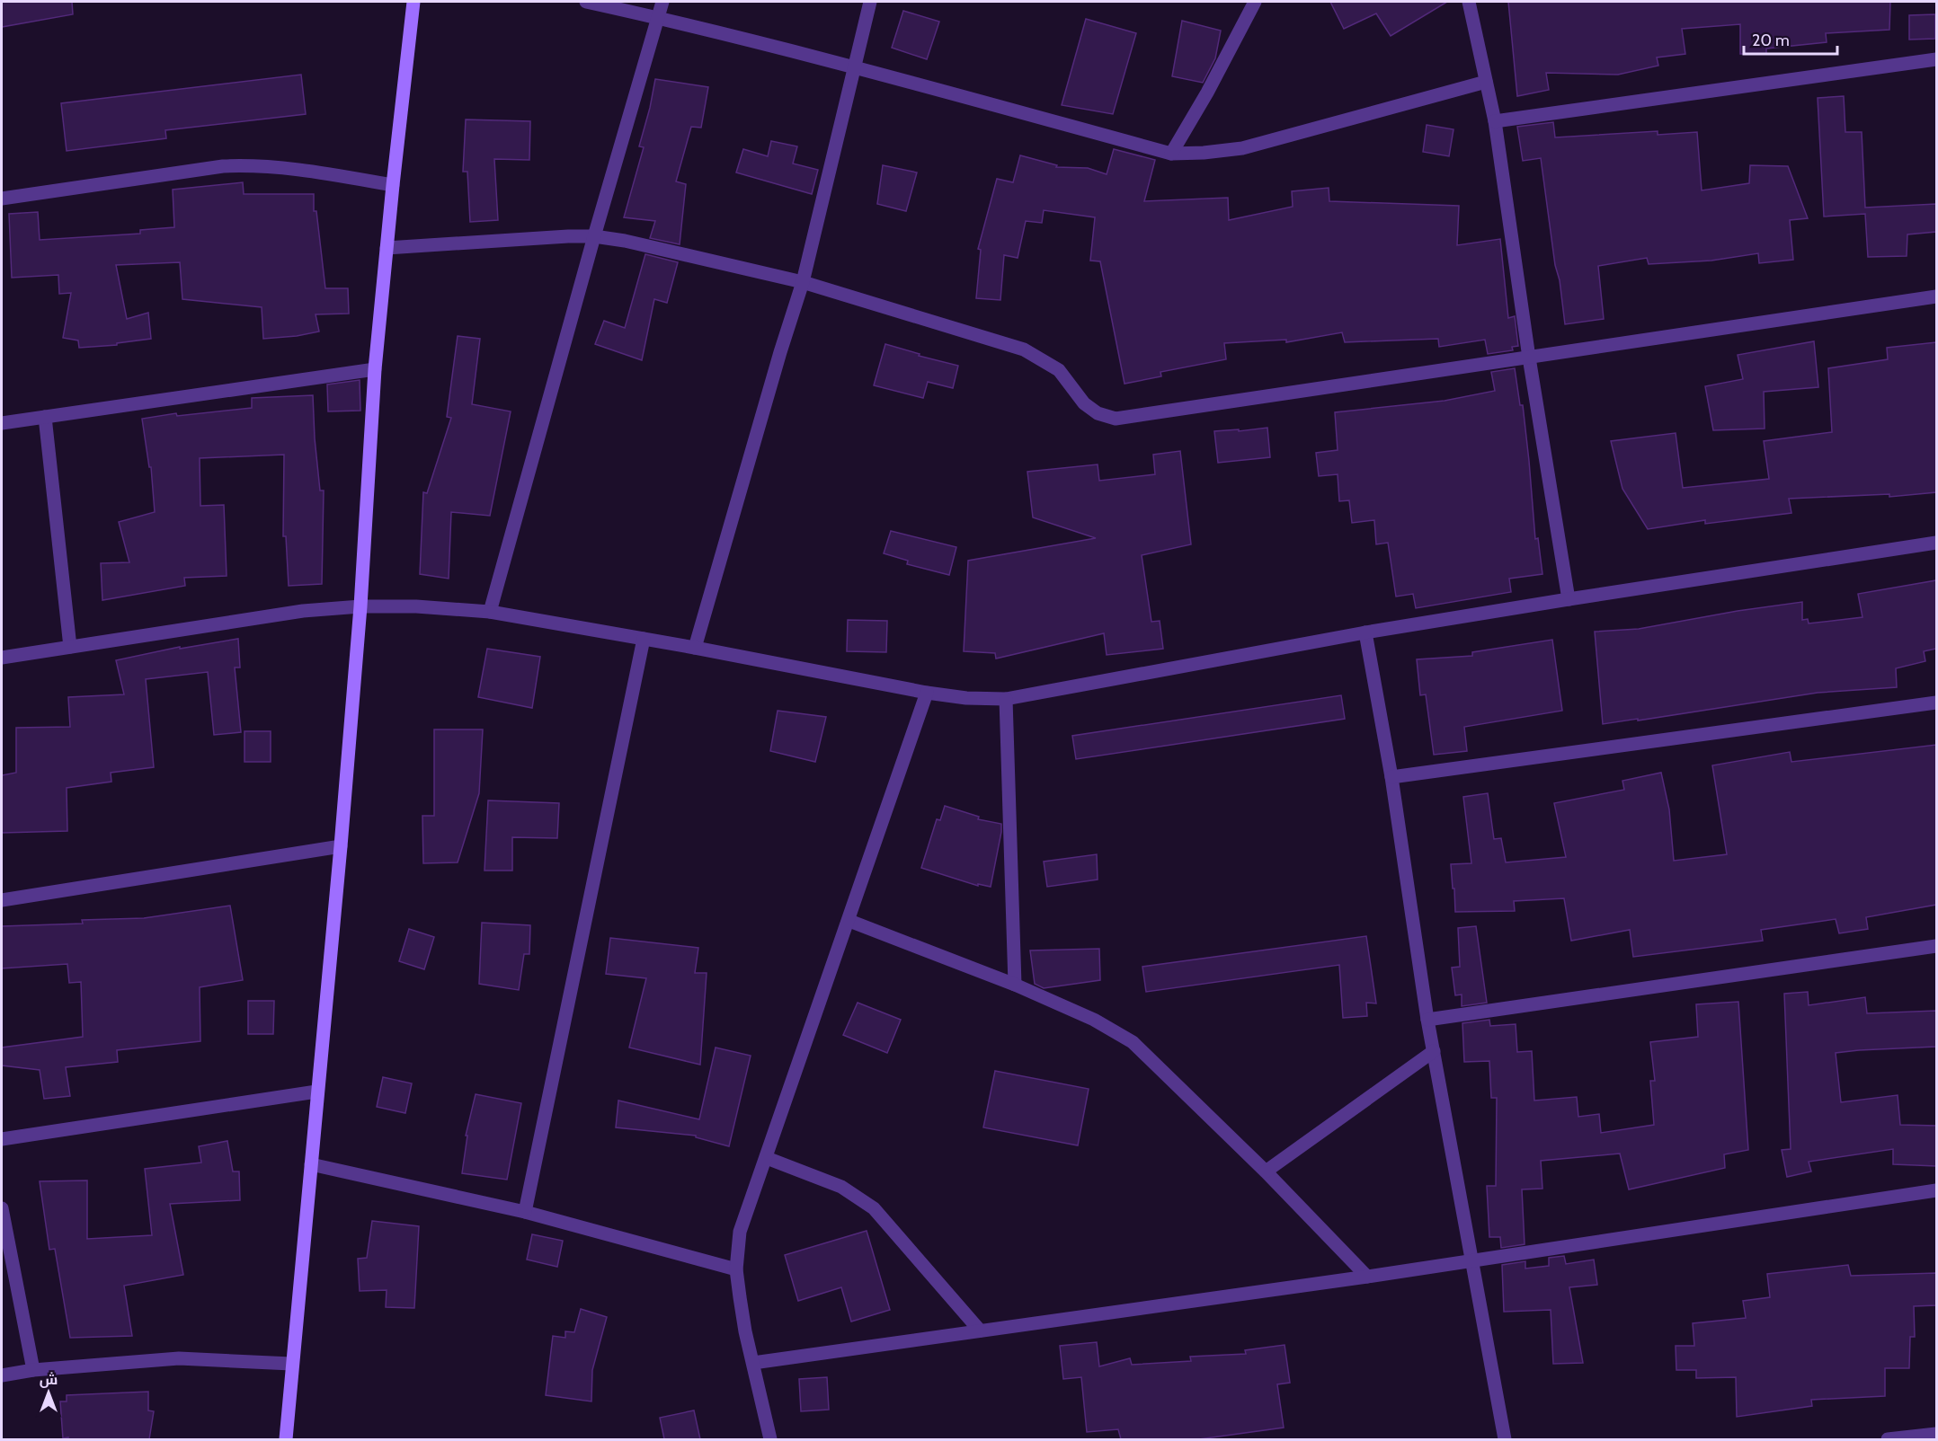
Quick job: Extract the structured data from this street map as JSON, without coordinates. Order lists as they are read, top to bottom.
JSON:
{
  "scale_bar": "20 m",
  "north": "top"
}
